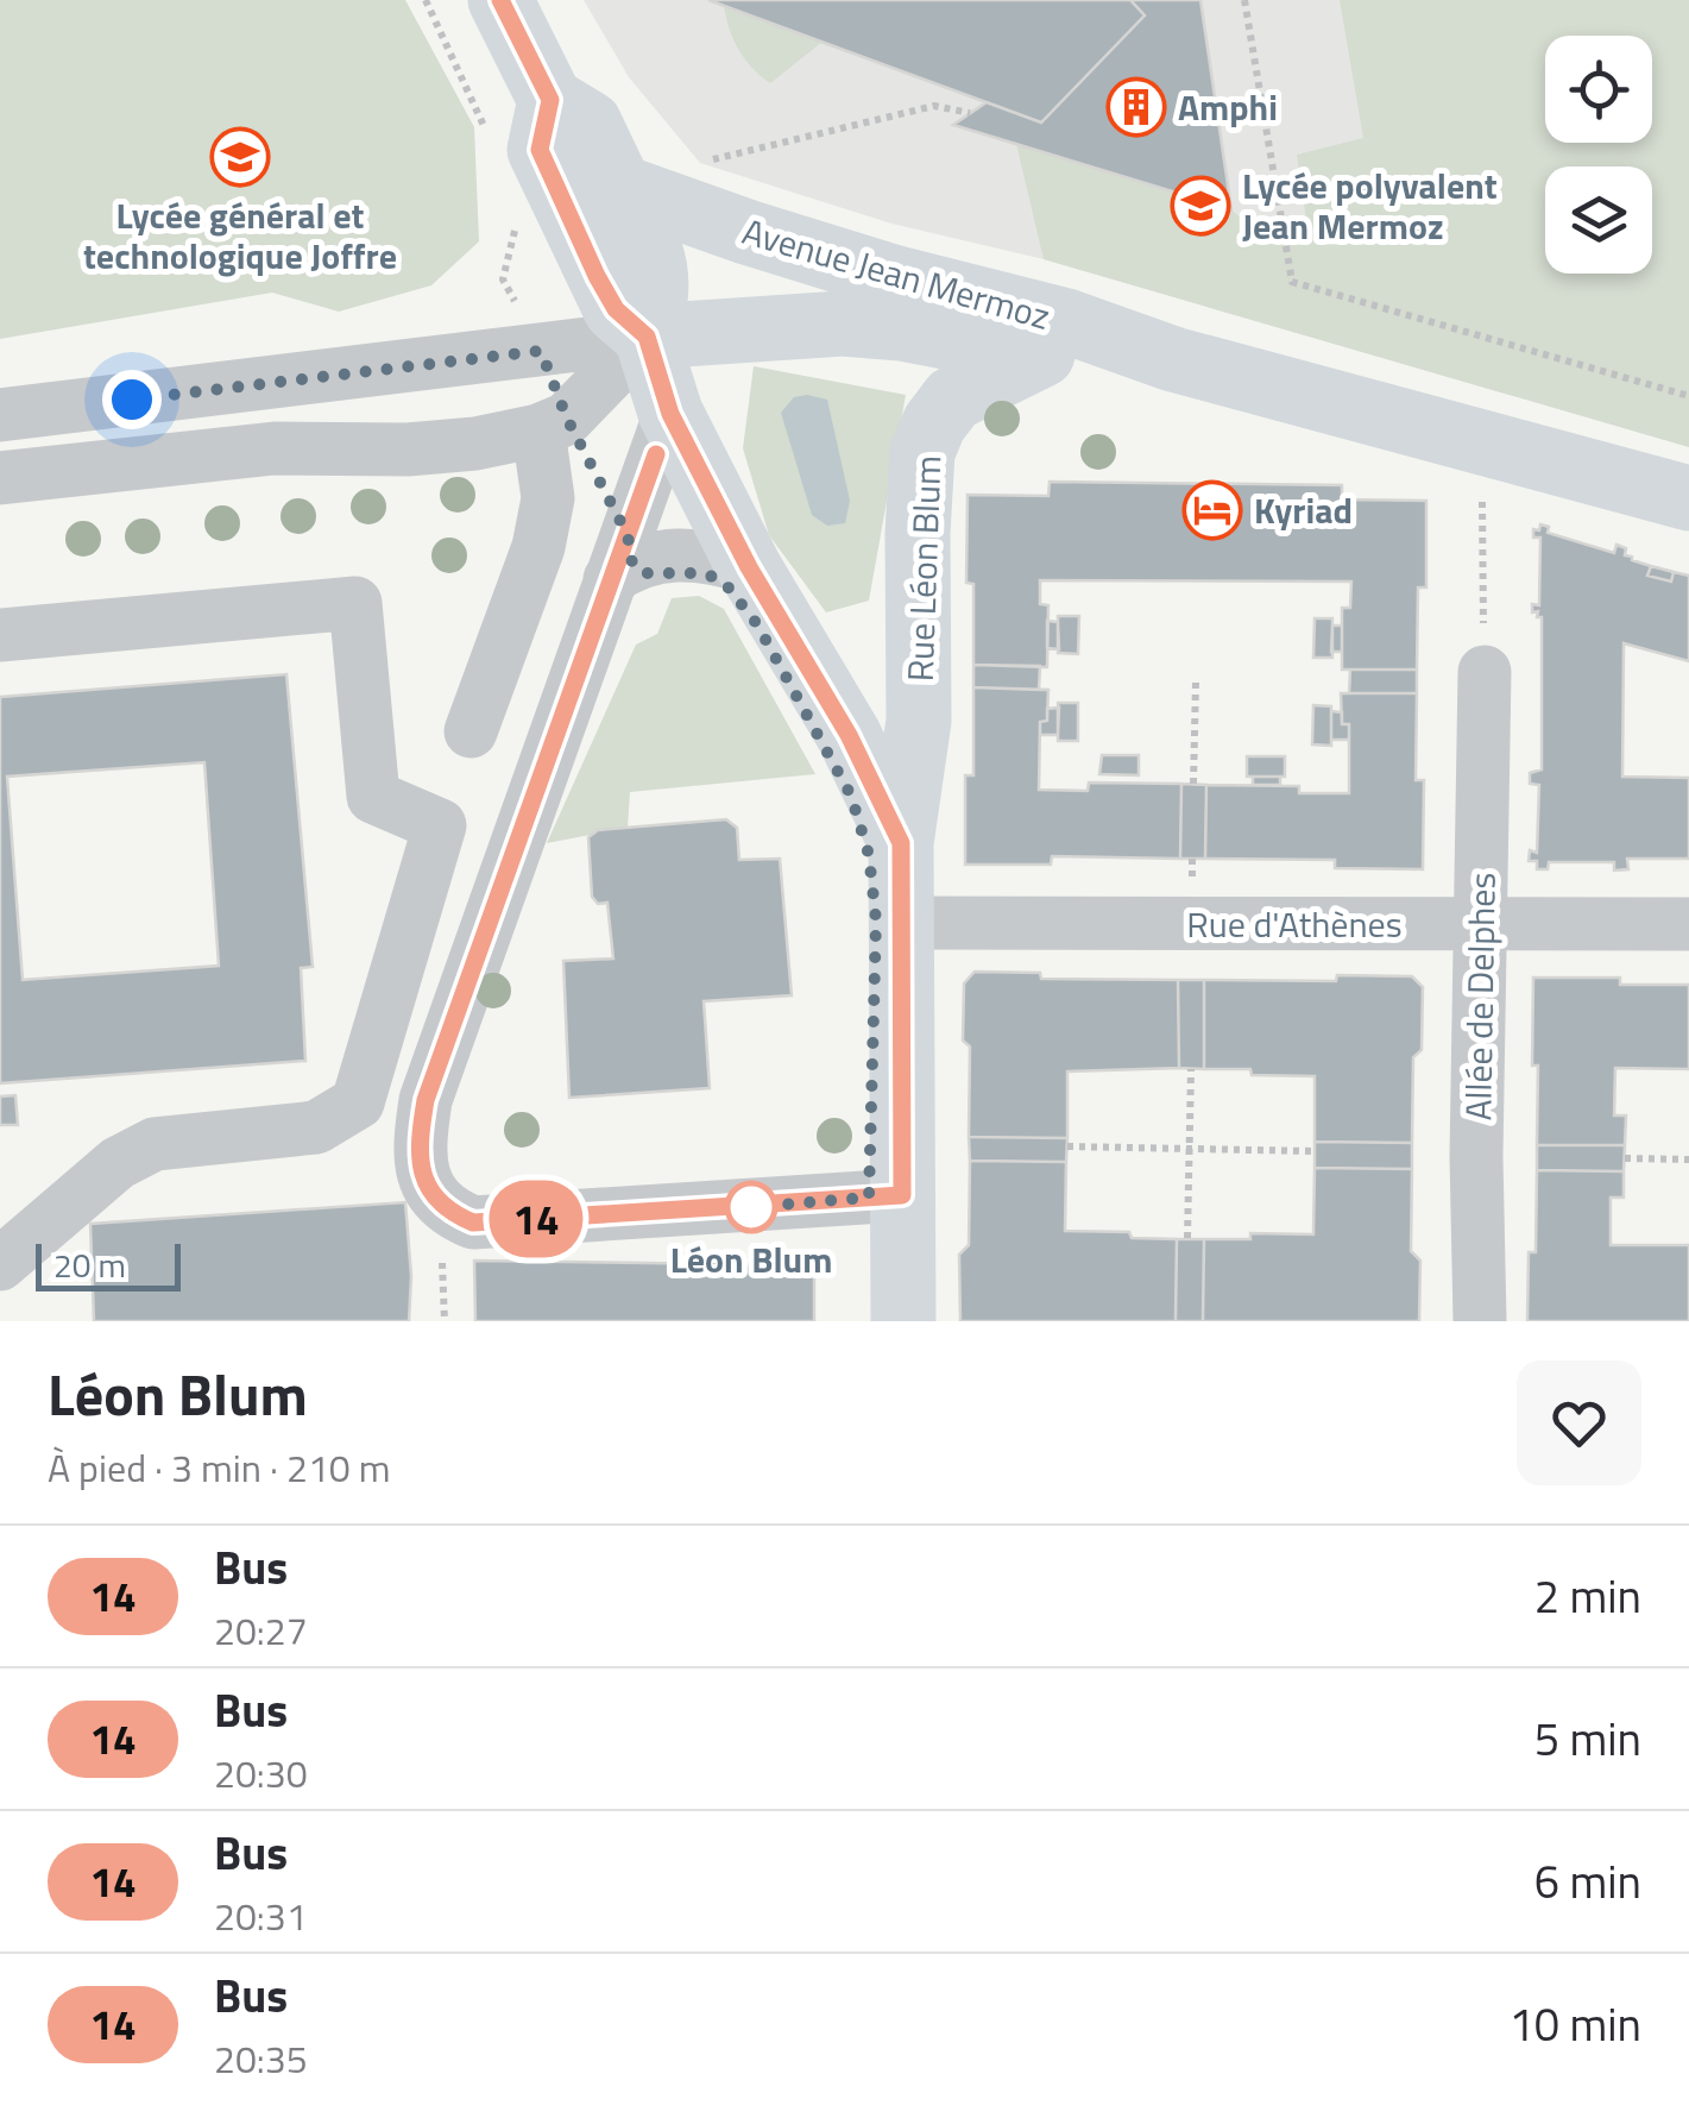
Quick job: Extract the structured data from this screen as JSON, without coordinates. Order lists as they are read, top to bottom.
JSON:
{
  "streets": {
    "main road": ["Avenue Jean Mermoz", "Rue Léon Blum"],
    "street": ["Rue d'Athènes", "Allée de Delphes"]
  },
  "crossings": [
    ["Avenue Jean Mermoz", "Rue Léon Blum"],
    ["Rue Léon Blum", "Rue d'Athènes"],
    ["Rue d'Athènes", "Allée de Delphes"]
  ],
  "places": {
    "building": ["Amphi"],
    "school or university": ["Lycée général et technologique Joffre", "Lycée polyvalent Jean Mermoz"],
    "hotel": ["Kyriad"],
    "other": ["Léon Blum"]
  },
  "lines": ["bus line 14"],
  "scale_bar": "20 m",
  "page": {
    "on_map": "14",
    "scale": "20 m",
    "heading": ["Léon Blum", "À pied · 3 min · 210 m"],
    "list": [
      {
        "mark": "14",
        "name": "Bus",
        "note": "20:27",
        "value": "2 min"
      },
      {
        "mark": "14",
        "name": "Bus",
        "note": "20:30",
        "value": "5 min"
      },
      {
        "mark": "14",
        "name": "Bus",
        "note": "20:31",
        "value": "6 min"
      },
      {
        "mark": "14",
        "name": "Bus",
        "note": "20:35",
        "value": "10 min"
      }
    ]
  }
}
